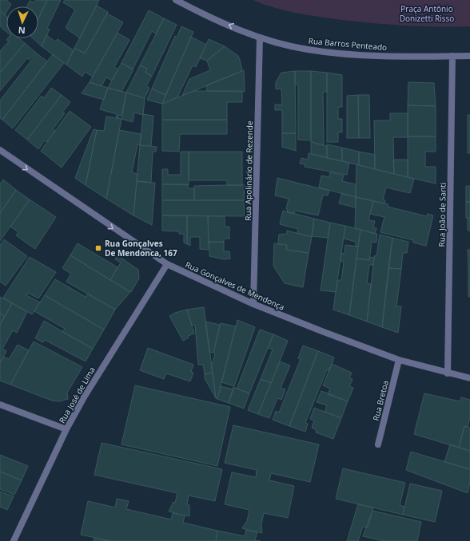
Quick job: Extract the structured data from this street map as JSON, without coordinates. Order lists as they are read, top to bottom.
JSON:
{
  "streets": {
    "street": [
      "Rua Barros Penteado",
      "Rua Apolinário de Rezende",
      "Rua João de Santi",
      "Rua Gonçalves de Mendonça",
      "Rua José de Lima",
      "Rua Bretoa"
    ]
  },
  "crossings": [
    ["Rua Barros Penteado", "Rua Apolinário de Rezende"],
    ["Rua Barros Penteado", "Rua João de Santi"],
    ["Rua Apolinário de Rezende", "Rua Gonçalves de Mendonça"],
    ["Rua João de Santi", "Rua Gonçalves de Mendonça"],
    ["Rua Gonçalves de Mendonça", "Rua José de Lima"],
    ["Rua Gonçalves de Mendonça", "Rua Bretoa"]
  ],
  "one_way": ["Rua Gonçalves de Mendonça"],
  "parks": ["Praça Antônio Donizetti Risso"],
  "places": {
    "transit": ["Rua Gonçalves De Mendonca, 167"]
  },
  "north": "bottom"
}
